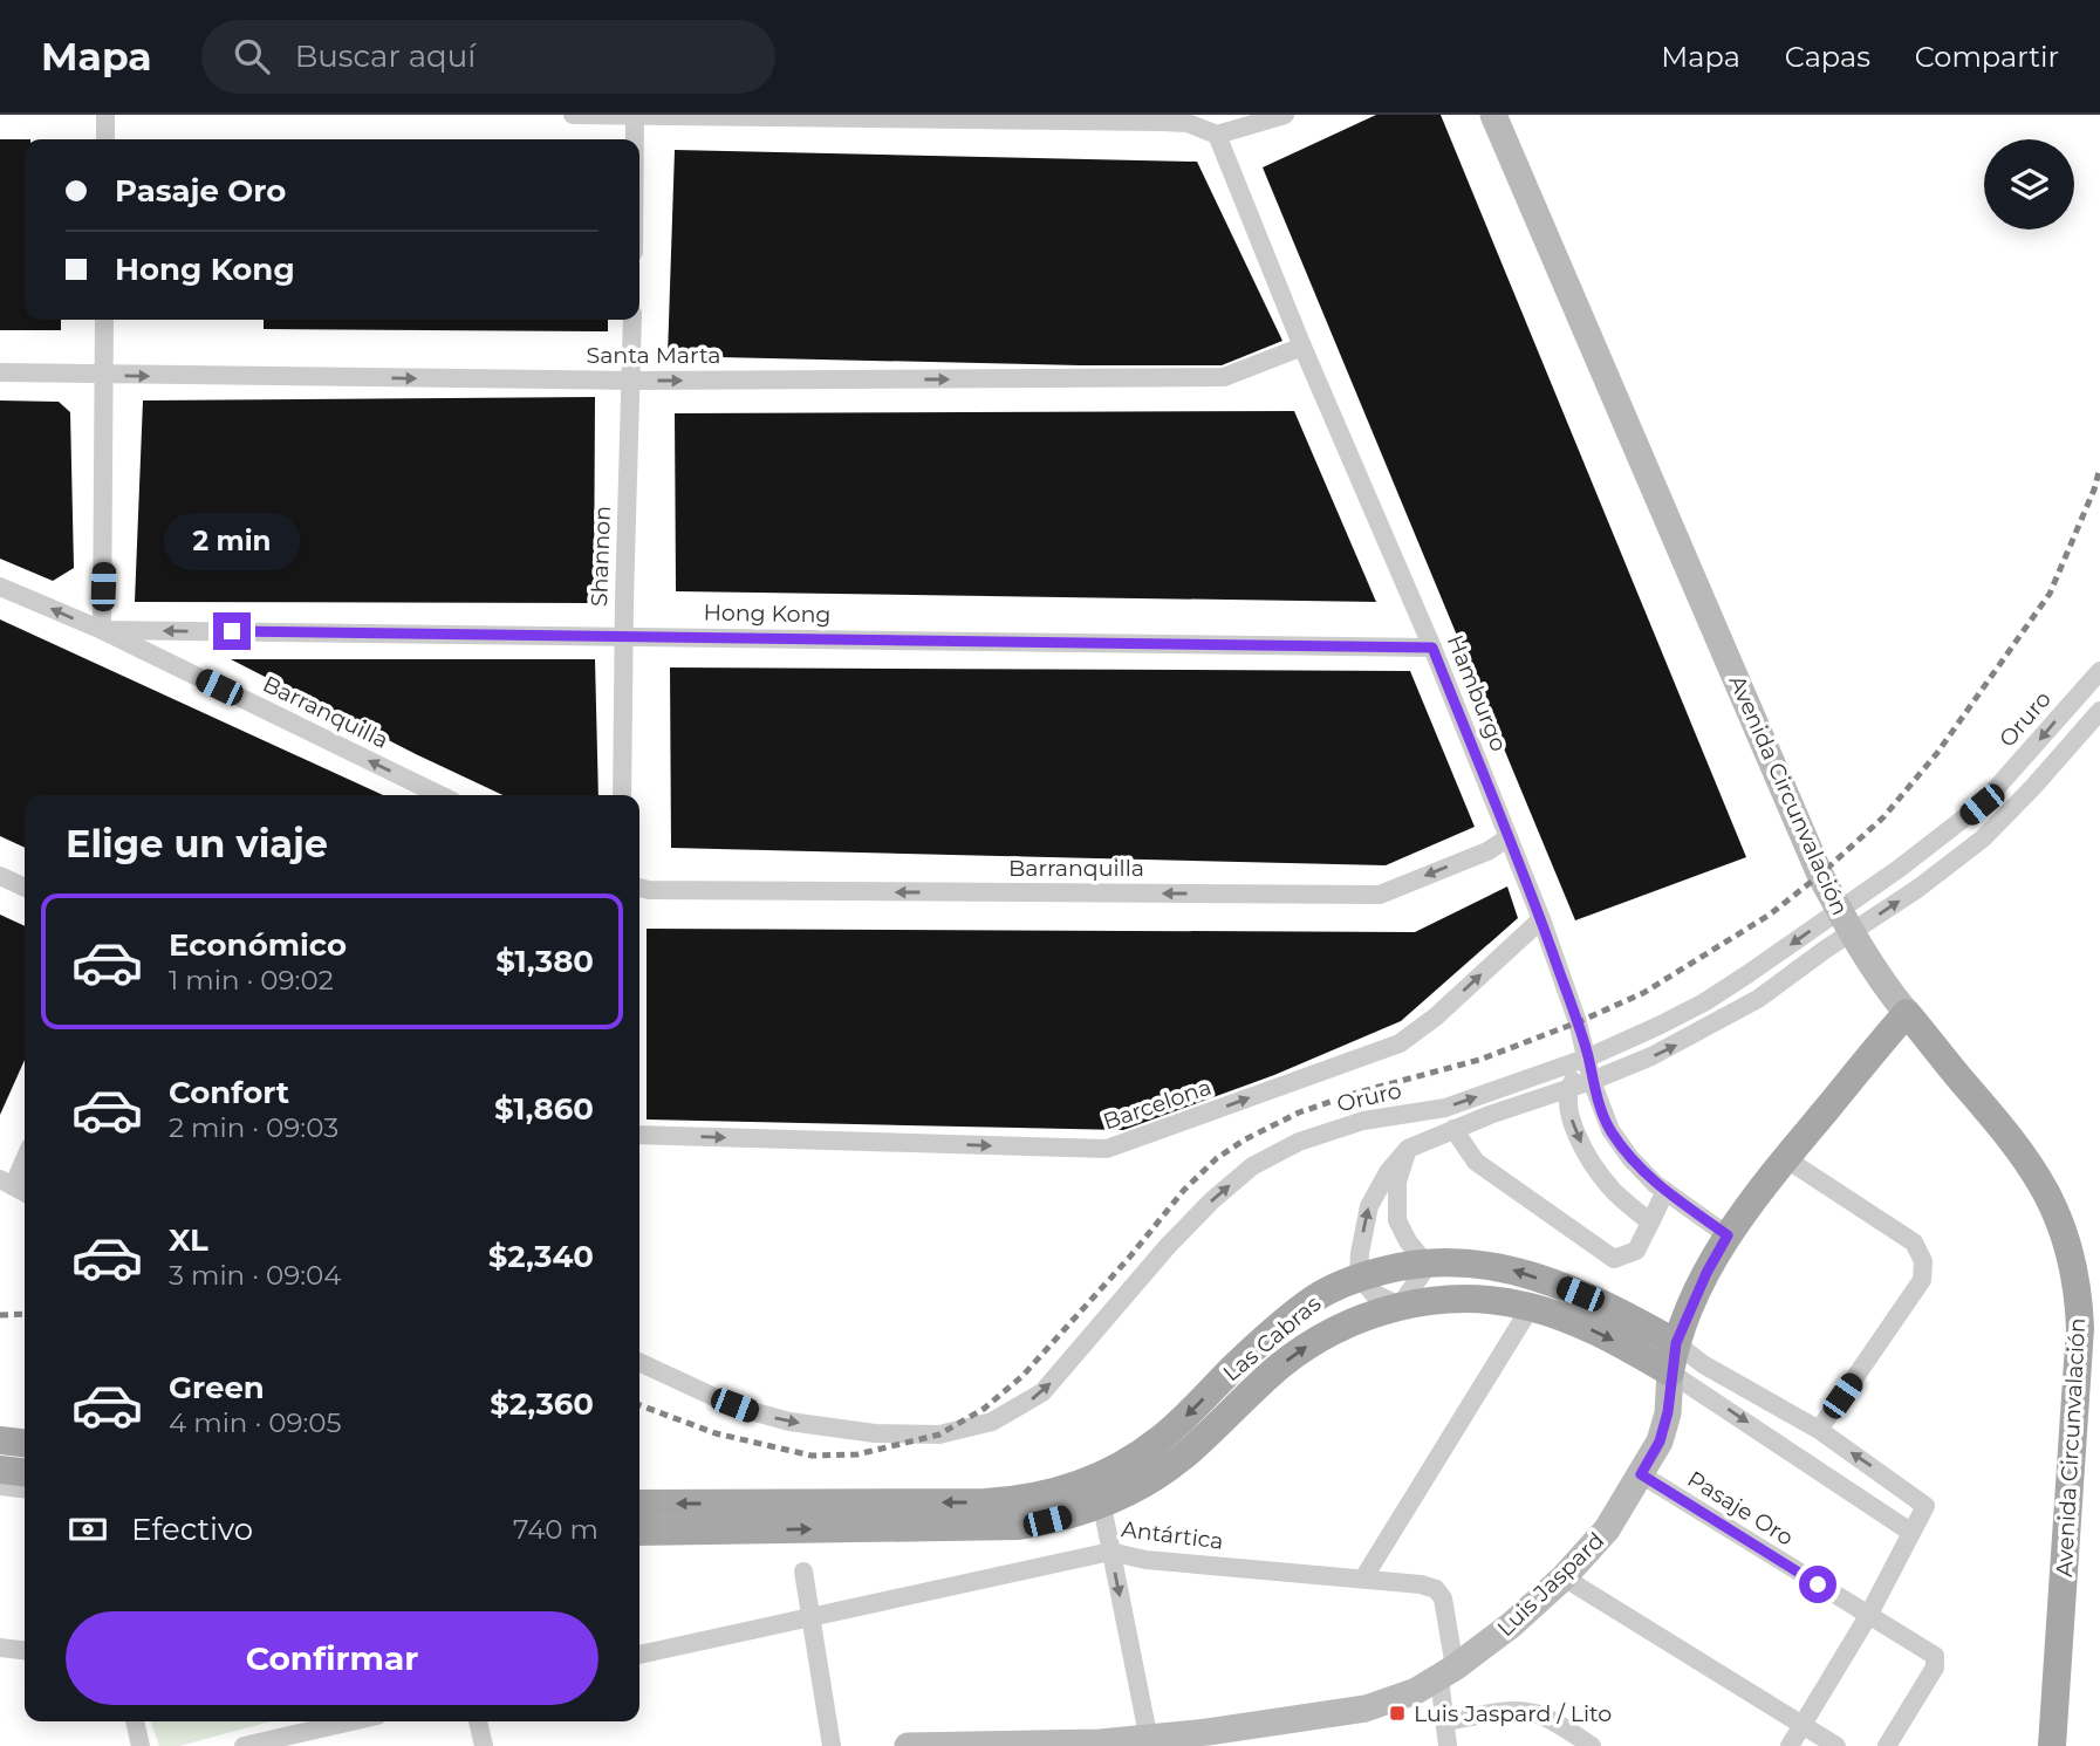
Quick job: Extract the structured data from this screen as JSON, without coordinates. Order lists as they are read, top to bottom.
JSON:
{
  "streets": {
    "main road": ["Avenida Circunvalación", "Las Cabras", "Luis Jaspard"],
    "street": [
      "Santa Marta",
      "Shannon",
      "Hong Kong",
      "Hamburgo",
      "Barranquilla",
      "Oruro",
      "Barcelona",
      "Pasaje Oro",
      "Antártica"
    ]
  },
  "crossings": [
    ["Santa Marta", "Shannon"],
    ["Santa Marta", "Hamburgo"],
    ["Shannon", "Hong Kong"],
    ["Hong Kong", "Hamburgo"],
    ["Hong Kong", "Barranquilla"],
    ["Hamburgo", "Barranquilla"],
    ["Hamburgo", "Oruro"],
    ["Hamburgo", "Barcelona"],
    ["Hamburgo", "Luis Jaspard"],
    ["Oruro", "Avenida Circunvalación"],
    ["Avenida Circunvalación", "Luis Jaspard"],
    ["Las Cabras", "Luis Jaspard"],
    ["Pasaje Oro", "Luis Jaspard"],
    ["Antártica", "Luis Jaspard"]
  ],
  "one_way": [
    "Santa Marta",
    "Hong Kong",
    "Barranquilla",
    "Barcelona"
  ],
  "places": {
    "transit": ["Luis Jaspard / Lito"]
  },
  "page": {
    "header": "Mapa",
    "search": "Buscar aquí",
    "nav": ["Mapa", "Capas", "Compartir"],
    "banner": ["Pasaje Oro", "Hong Kong"],
    "bubble": "2 min",
    "heading": "Elige un viaje",
    "list": [
      {
        "name": "Económico",
        "note": "1 min · 09:02",
        "value": "$1,380"
      },
      {
        "name": "Confort",
        "note": "2 min · 09:03",
        "value": "$1,860"
      },
      {
        "name": "XL",
        "note": "3 min · 09:04",
        "value": "$2,340"
      },
      {
        "name": "Green",
        "note": "4 min · 09:05",
        "value": "$2,360"
      }
    ],
    "pay": ["Efectivo", "740 m"],
    "buttons": "Confirmar"
  }
}
